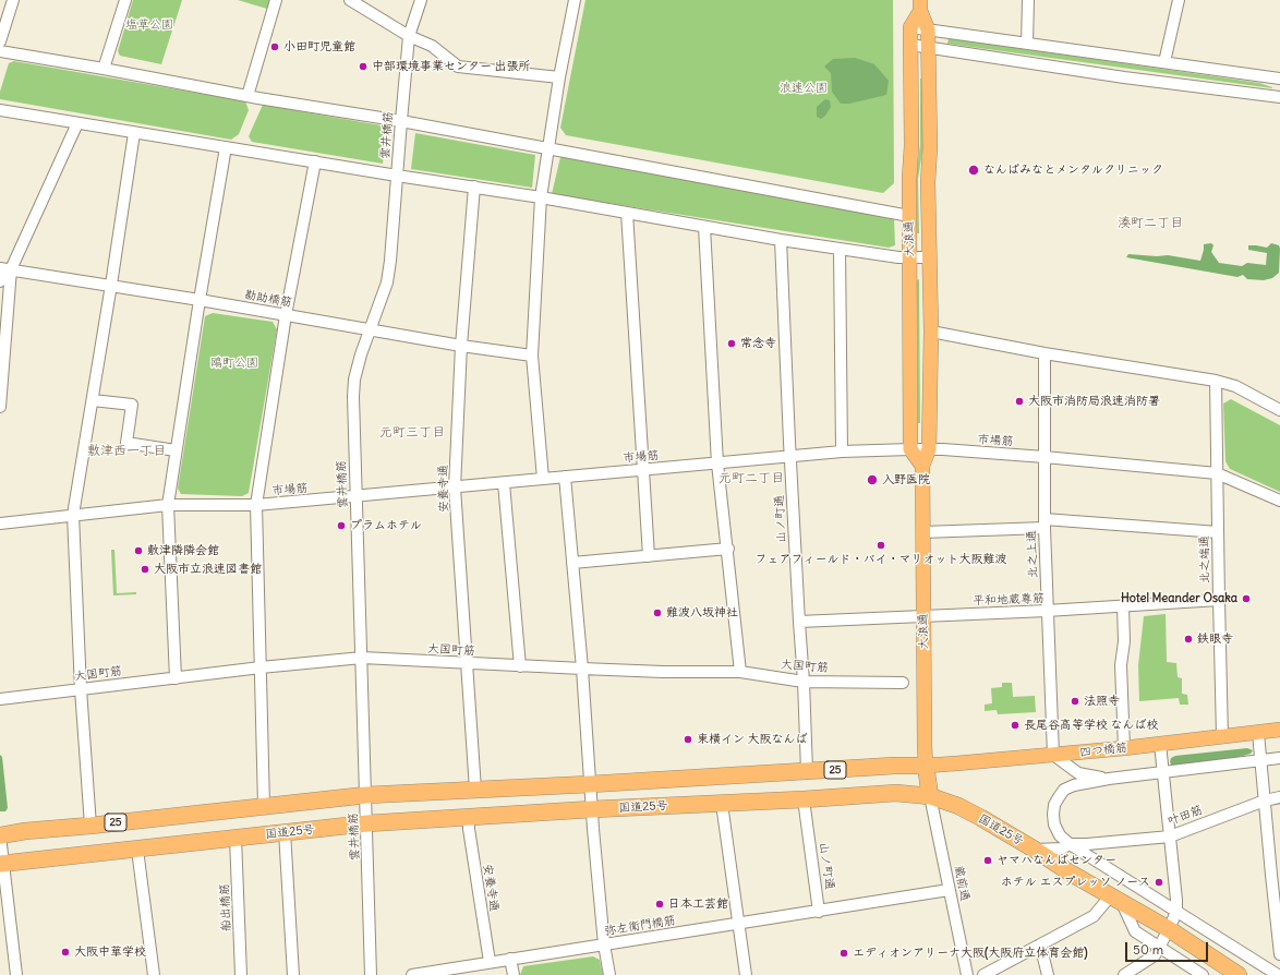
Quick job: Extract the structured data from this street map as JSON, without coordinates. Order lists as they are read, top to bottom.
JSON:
{
  "streets": {
    "highway": ["大浪通", "25", "国道25号"],
    "main road": ["四つ橋筋"],
    "street": [
      "雲井橋筋",
      "勘助橋筋",
      "市場筋",
      "安養寺通",
      "山ノ町通",
      "北之上通",
      "北之端通",
      "平和地蔵尊筋",
      "大国町筋",
      "叶田筋",
      "蔵前通",
      "船出橋筋",
      "弥左衛門橋筋"
    ]
  },
  "crossings": [
    ["雲井橋筋", "勘助橋筋"],
    ["雲井橋筋", "市場筋"],
    ["雲井橋筋", "大国町筋"],
    ["雲井橋筋", "25"],
    ["雲井橋筋", "国道25号"],
    ["大浪通", "市場筋"],
    ["大浪通", "平和地蔵尊筋"],
    ["大浪通", "四つ橋筋"],
    ["大浪通", "25"],
    ["大浪通", "国道25号"],
    ["大浪通", "蔵前通"],
    ["勘助橋筋", "安養寺通"],
    ["市場筋", "安養寺通"],
    ["市場筋", "山ノ町通"],
    ["市場筋", "北之上通"],
    ["市場筋", "北之端通"],
    ["安養寺通", "大国町筋"],
    ["安養寺通", "25"],
    ["安養寺通", "国道25号"],
    ["安養寺通", "弥左衛門橋筋"],
    ["山ノ町通", "平和地蔵尊筋"],
    ["山ノ町通", "大国町筋"],
    ["山ノ町通", "25"],
    ["山ノ町通", "国道25号"],
    ["山ノ町通", "弥左衛門橋筋"],
    ["北之上通", "平和地蔵尊筋"],
    ["北之上通", "四つ橋筋"],
    ["北之端通", "平和地蔵尊筋"],
    ["北之端通", "四つ橋筋"],
    ["四つ橋筋", "25"],
    ["国道25号", "叶田筋"],
    ["国道25号", "蔵前通"],
    ["国道25号", "船出橋筋"],
    ["蔵前通", "弥左衛門橋筋"]
  ],
  "districts": [
    "湊町二丁目",
    "元町三丁目",
    "敷津西一丁目",
    "元町二丁目"
  ],
  "parks": ["塩草公園", "浪速公園", "鴎町公園"],
  "places": [
    "小田町児童館",
    "中部環境事業センター 出張所",
    "なんばみなとメンタルクリニック",
    "常念寺",
    "大阪市消防局浪速消防署",
    "入野医院",
    "プラムホテル",
    "フェアフィールド・バイ・マリオット大阪難波",
    "敷津隣隣会館",
    "大阪市立浪速図書館",
    "Hotel Meander Osaka",
    "難波八坂神社",
    "鉄眼寺",
    "法照寺",
    "長尾谷高等学校 なんば校",
    "東横イン 大阪なんば",
    "ヤマハなんばセンター",
    "ホテル エスプレッソ ノース",
    "日本工芸館",
    "大阪中華学校",
    "エディオンアリーナ大阪(大阪府立体育会館)"
  ],
  "scale_bar": "50 m"
}
